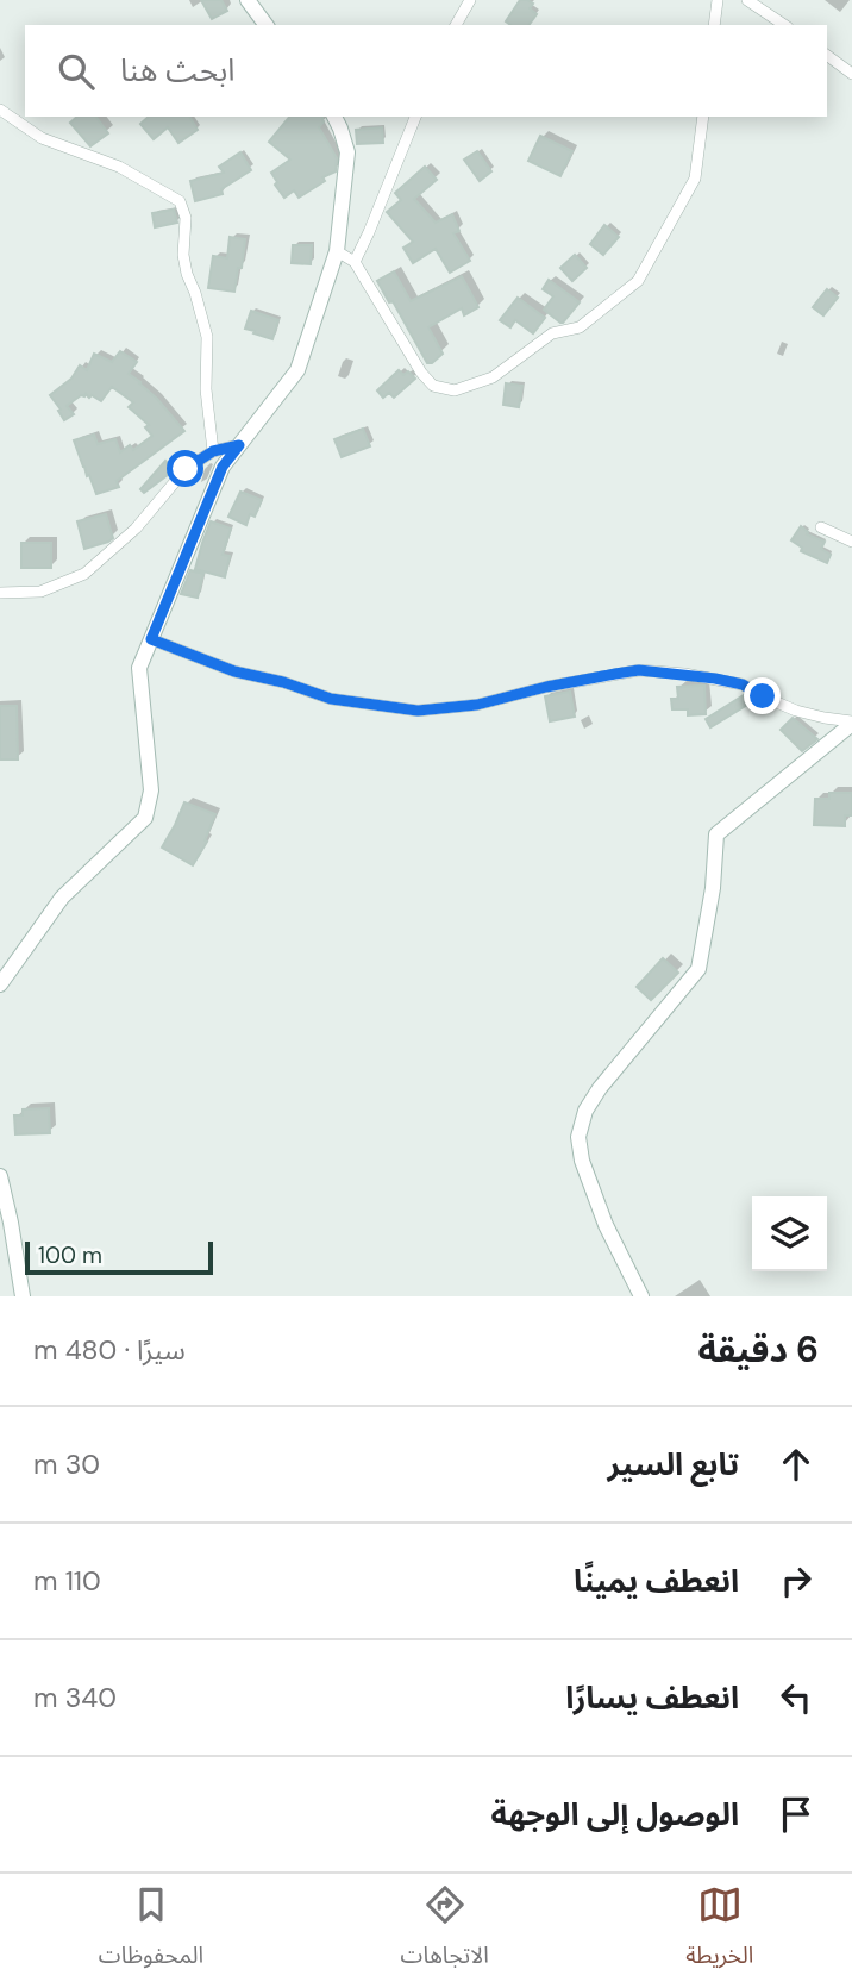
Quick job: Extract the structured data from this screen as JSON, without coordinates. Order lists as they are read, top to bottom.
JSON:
{
  "scale_bar": "100 m",
  "page": {
    "search": "ابحث هنا",
    "scale": "100 m",
    "heading": ["6 دقيقة", "سيرًا · 480 m"],
    "list": [
      ["تابع السير", "30 m"],
      ["انعطف يمينًا", "110 m"],
      ["انعطف يسارًا", "340 m"],
      "الوصول إلى الوجهة"
    ],
    "nav": ["الخريطة", "الاتجاهات", "المحفوظات"]
  }
}
